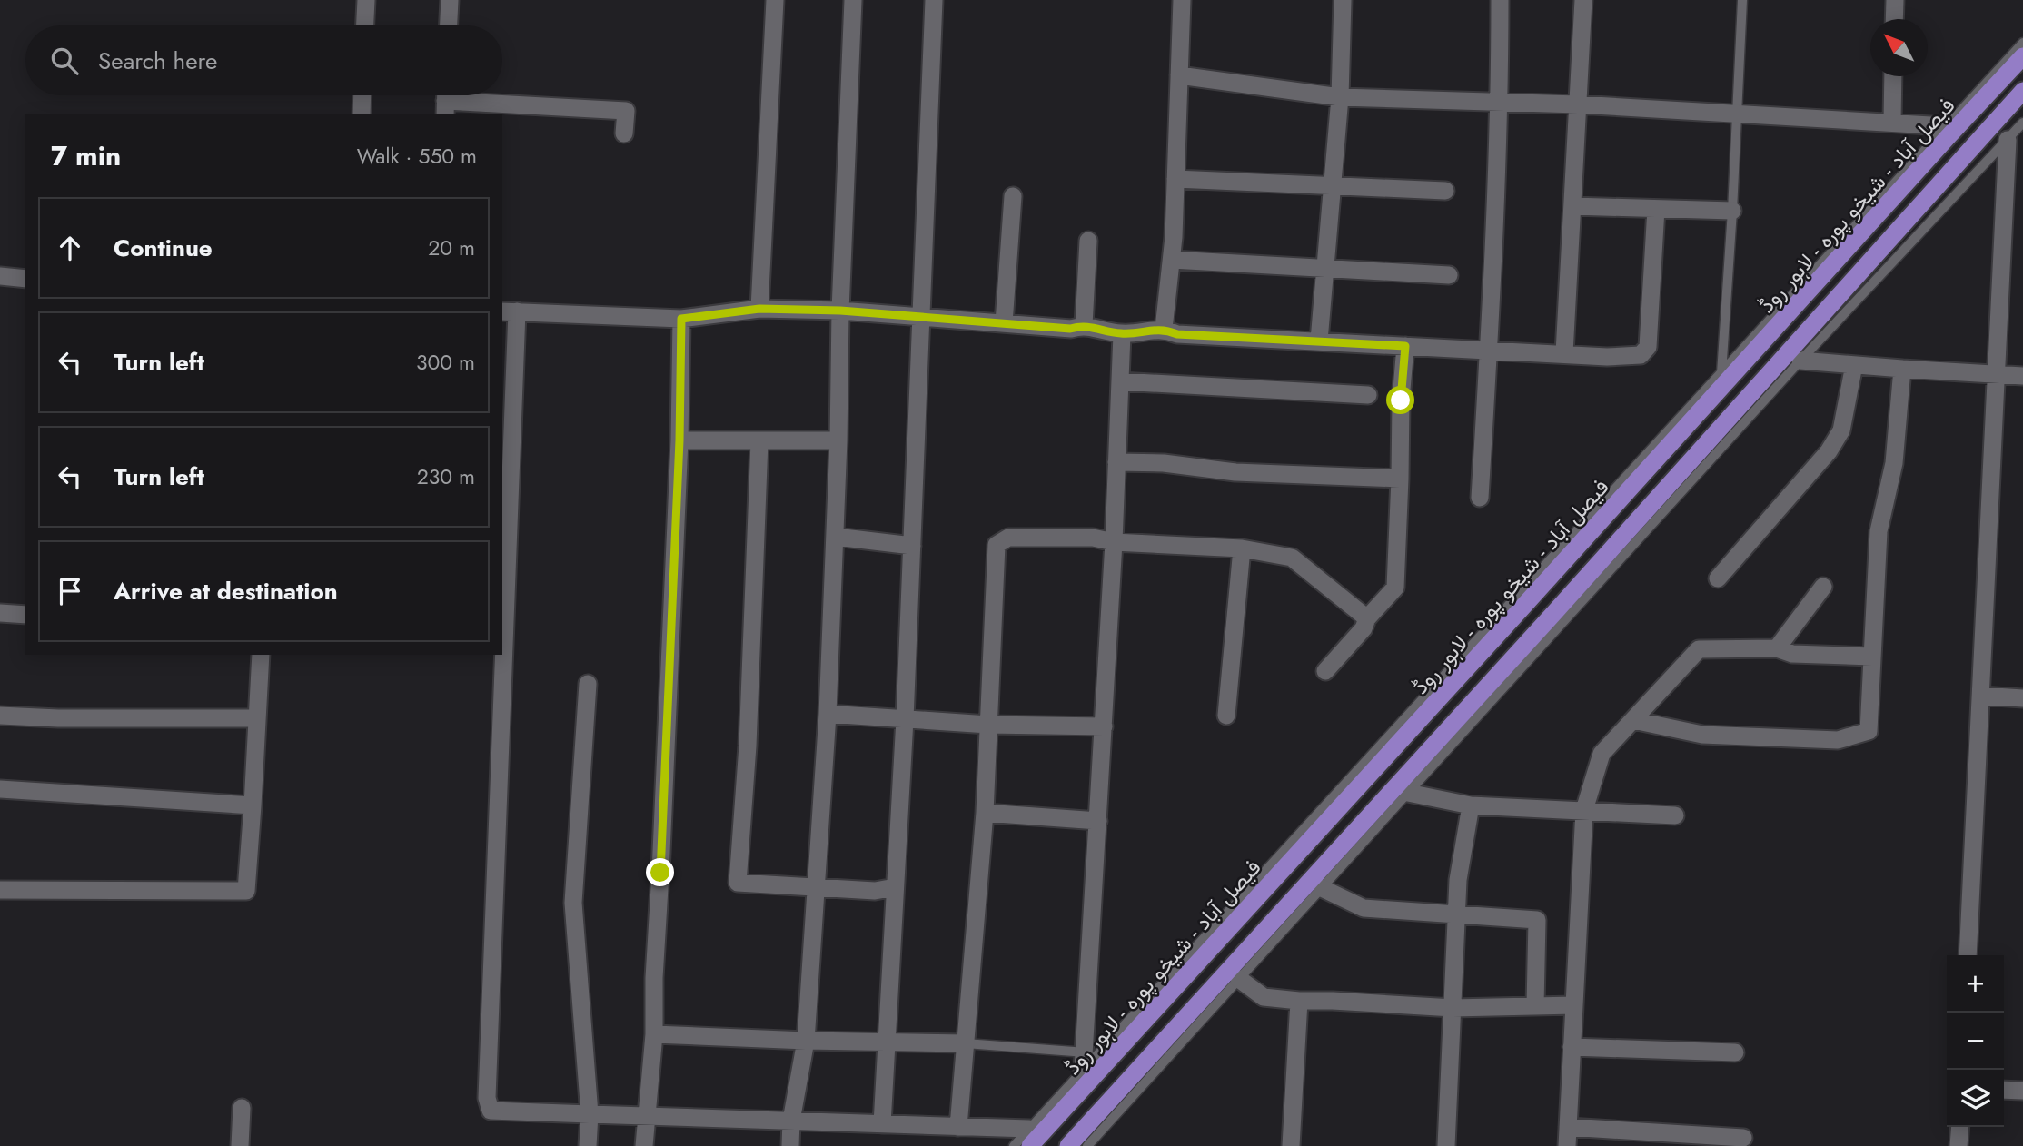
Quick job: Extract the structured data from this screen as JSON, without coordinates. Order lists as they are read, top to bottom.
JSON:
{
  "streets": {
    "highway": ["فیصل آباد - شیخو پورہ - لاہور روڈ"]
  },
  "north": "top left",
  "page": {
    "search": "Search here",
    "heading": ["7 min", "Walk · 550 m"],
    "list": [
      ["Continue", "20 m"],
      ["Turn left", "300 m"],
      ["Turn left", "230 m"],
      "Arrive at destination"
    ],
    "map_buttons": ["+", "−"]
  }
}
